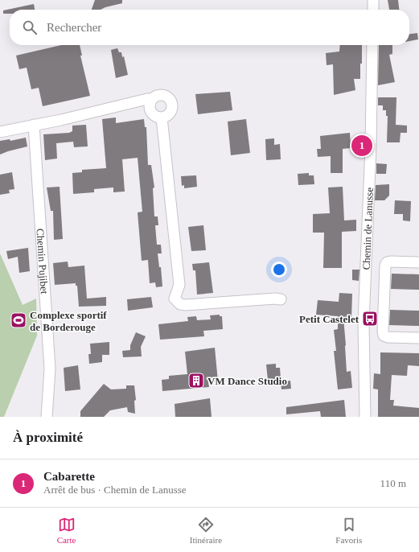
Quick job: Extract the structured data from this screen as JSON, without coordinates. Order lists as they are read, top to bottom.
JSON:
{
  "streets": {
    "street": ["Chemin de Lanusse", "Chemin Pujibet"]
  },
  "places": {
    "bus stop": ["Petit Castelet"],
    "sports": ["Complexe sportif de Borderouge"],
    "building": ["VM Dance Studio"]
  },
  "page": {
    "search": "Rechercher",
    "pins": "1",
    "heading": "À proximité",
    "list": [
      {
        "mark": "1",
        "name": "Cabarette",
        "note": "Arrêt de bus · Chemin de Lanusse",
        "value": "110 m"
      }
    ],
    "nav": ["Carte", "Itinéraire", "Favoris"]
  }
}
